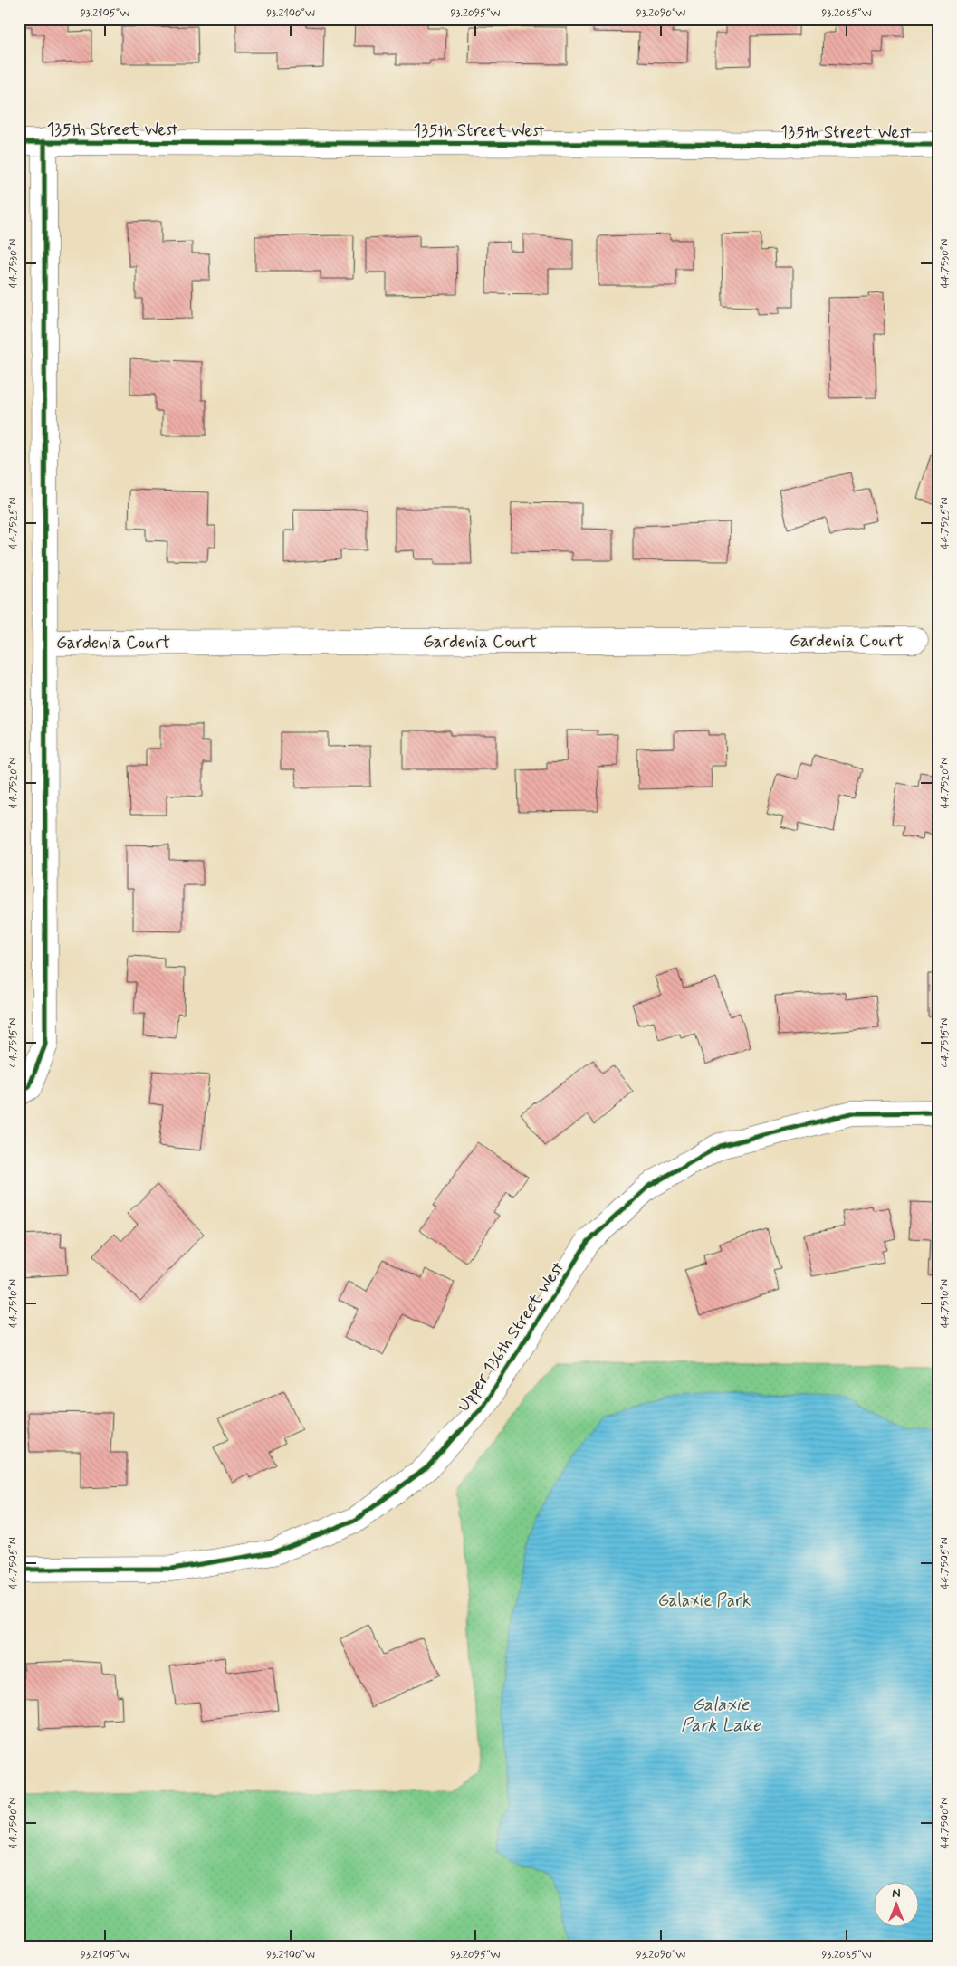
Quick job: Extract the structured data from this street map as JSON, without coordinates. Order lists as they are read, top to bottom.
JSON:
{
  "streets": {
    "street": ["135th Street West", "Gardenia Court", "Upper 136th Street West"]
  },
  "water": ["Galaxie Park Lake"],
  "parks": ["Galaxie Park"],
  "north": "top",
  "coordinates": [
    "93.2105°W",
    "93.2100°W",
    "93.2095°W",
    "93.2090°W",
    "93.2085°W",
    "44.7530°N",
    "44.7525°N",
    "44.7520°N",
    "44.7515°N",
    "44.7510°N",
    "44.7505°N",
    "44.7500°N"
  ]
}
